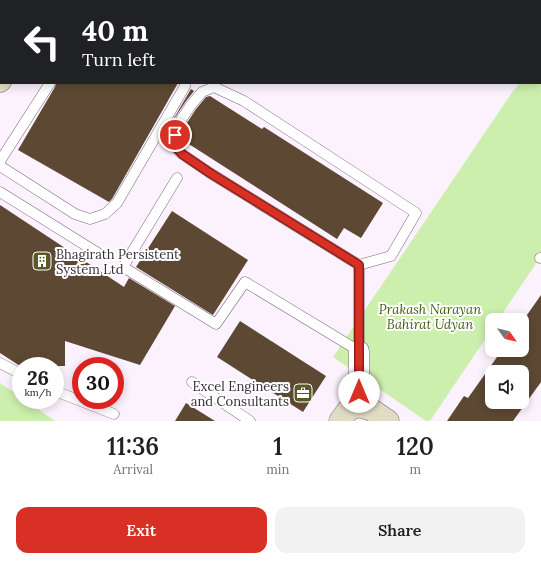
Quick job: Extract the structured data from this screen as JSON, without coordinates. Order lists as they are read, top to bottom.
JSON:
{
  "parks": ["Prakash Narayan Bahirat Udyan"],
  "places": {
    "building": ["Bhagirath Persistent System Ltd"],
    "office": ["Excel Engineers and Consultants"]
  },
  "north": "bottom right",
  "page": {
    "turn": ["40 m", "Turn left"],
    "speed": "26 km/h",
    "limit": "30",
    "eta": [
      "11:36",
      "Arrival",
      "1",
      "min",
      "120",
      "m"
    ],
    "buttons": ["Exit", "Share"]
  }
}
